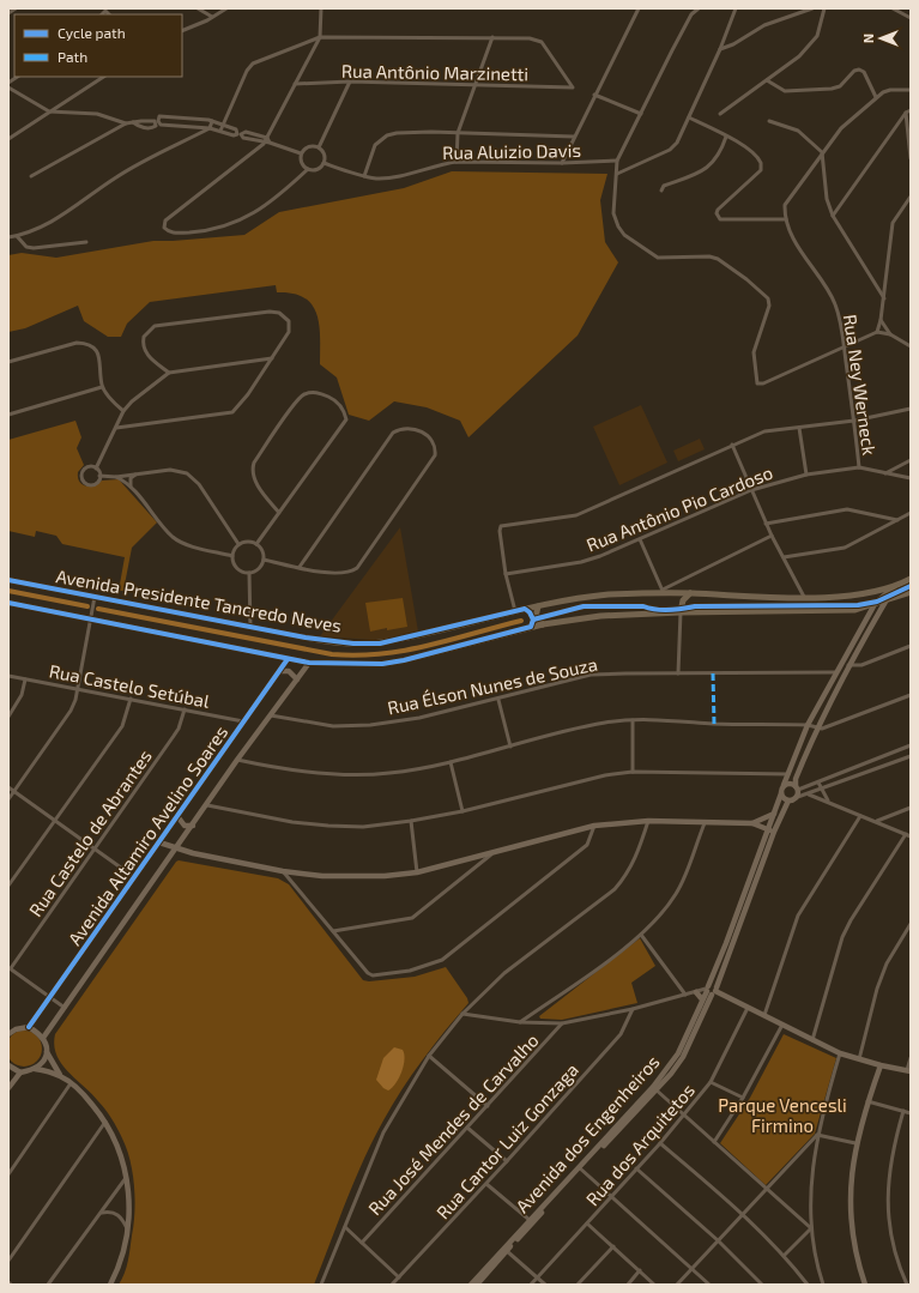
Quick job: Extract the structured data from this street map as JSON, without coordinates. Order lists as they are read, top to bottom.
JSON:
{
  "streets": {
    "main road": ["Avenida Presidente Tancredo Neves"],
    "street": [
      "Rua Antônio Marzinetti",
      "Rua Aluizio Davis",
      "Rua Ney Werneck",
      "Rua Antônio Pio Cardoso",
      "Rua Castelo Setúbal",
      "Rua Élson Nunes de Souza",
      "Rua Castelo de Abrantes",
      "Avenida Altamiro Avelino Soares",
      "Rua José Mendes de Carvalho",
      "Avenida dos Engenheiros",
      "Rua Cantor Luiz Gonzaga",
      "Rua dos Arquitetos"
    ]
  },
  "crossings": [
    ["Rua Ney Werneck", "Rua Antônio Pio Cardoso"],
    ["Avenida Presidente Tancredo Neves", "Avenida Altamiro Avelino Soares"],
    ["Rua Castelo Setúbal", "Rua Castelo de Abrantes"],
    ["Rua Castelo Setúbal", "Avenida Altamiro Avelino Soares"],
    ["Rua Élson Nunes de Souza", "Avenida Altamiro Avelino Soares"]
  ],
  "parks": ["Parque Vencesli Firmino"],
  "legend": ["Cycle path", "Path"],
  "north": "left"
}
